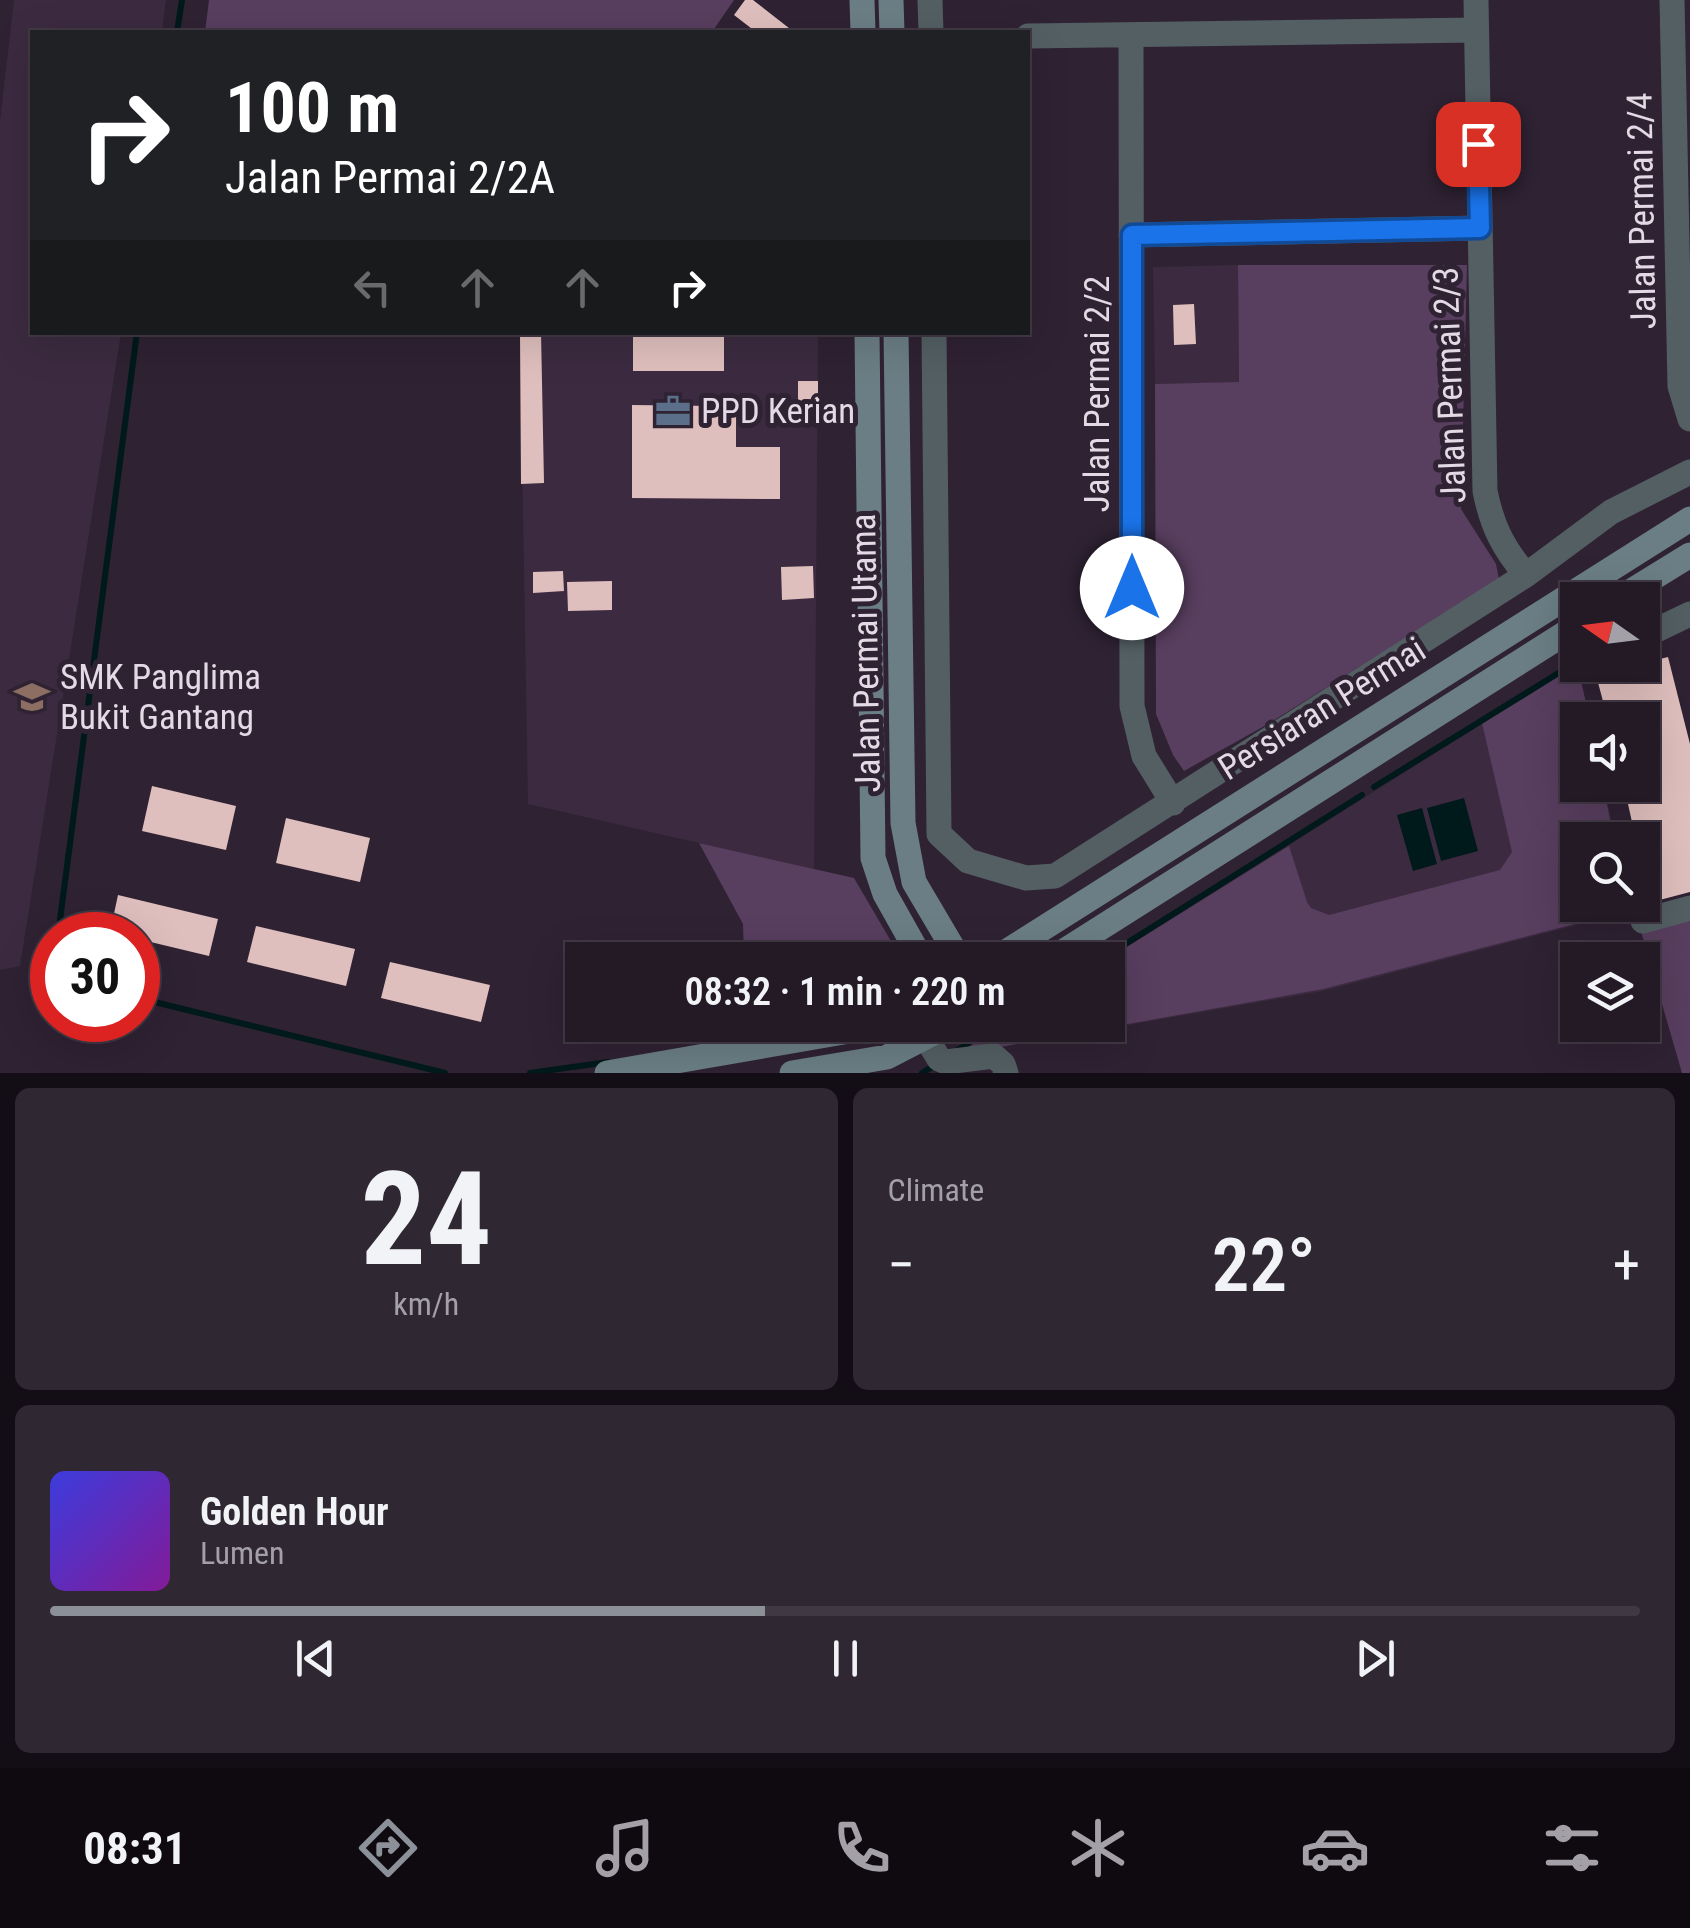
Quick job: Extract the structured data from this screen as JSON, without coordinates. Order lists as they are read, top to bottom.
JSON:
{
  "streets": {
    "street": [
      "Jalan Permai 2/4",
      "Jalan Permai 2/3",
      "Jalan Permai 2/2",
      "Jalan Permai Utama",
      "Persiaran Permai"
    ]
  },
  "places": {
    "office": ["PPD Kerian"],
    "school or university": ["SMK Panglima Bukit Gantang"]
  },
  "north": "left",
  "page": {
    "turn": ["100 m", "Jalan Permai 2/2A"],
    "limit": "30",
    "trip": "08:32 · 1 min · 220 m",
    "tile": [
      ["24", "km/h"],
      "Climate"
    ],
    "heat": ["−", "22°", "+"],
    "song": ["Golden Hour", "Lumen"],
    "tabs": "08:31"
  }
}
